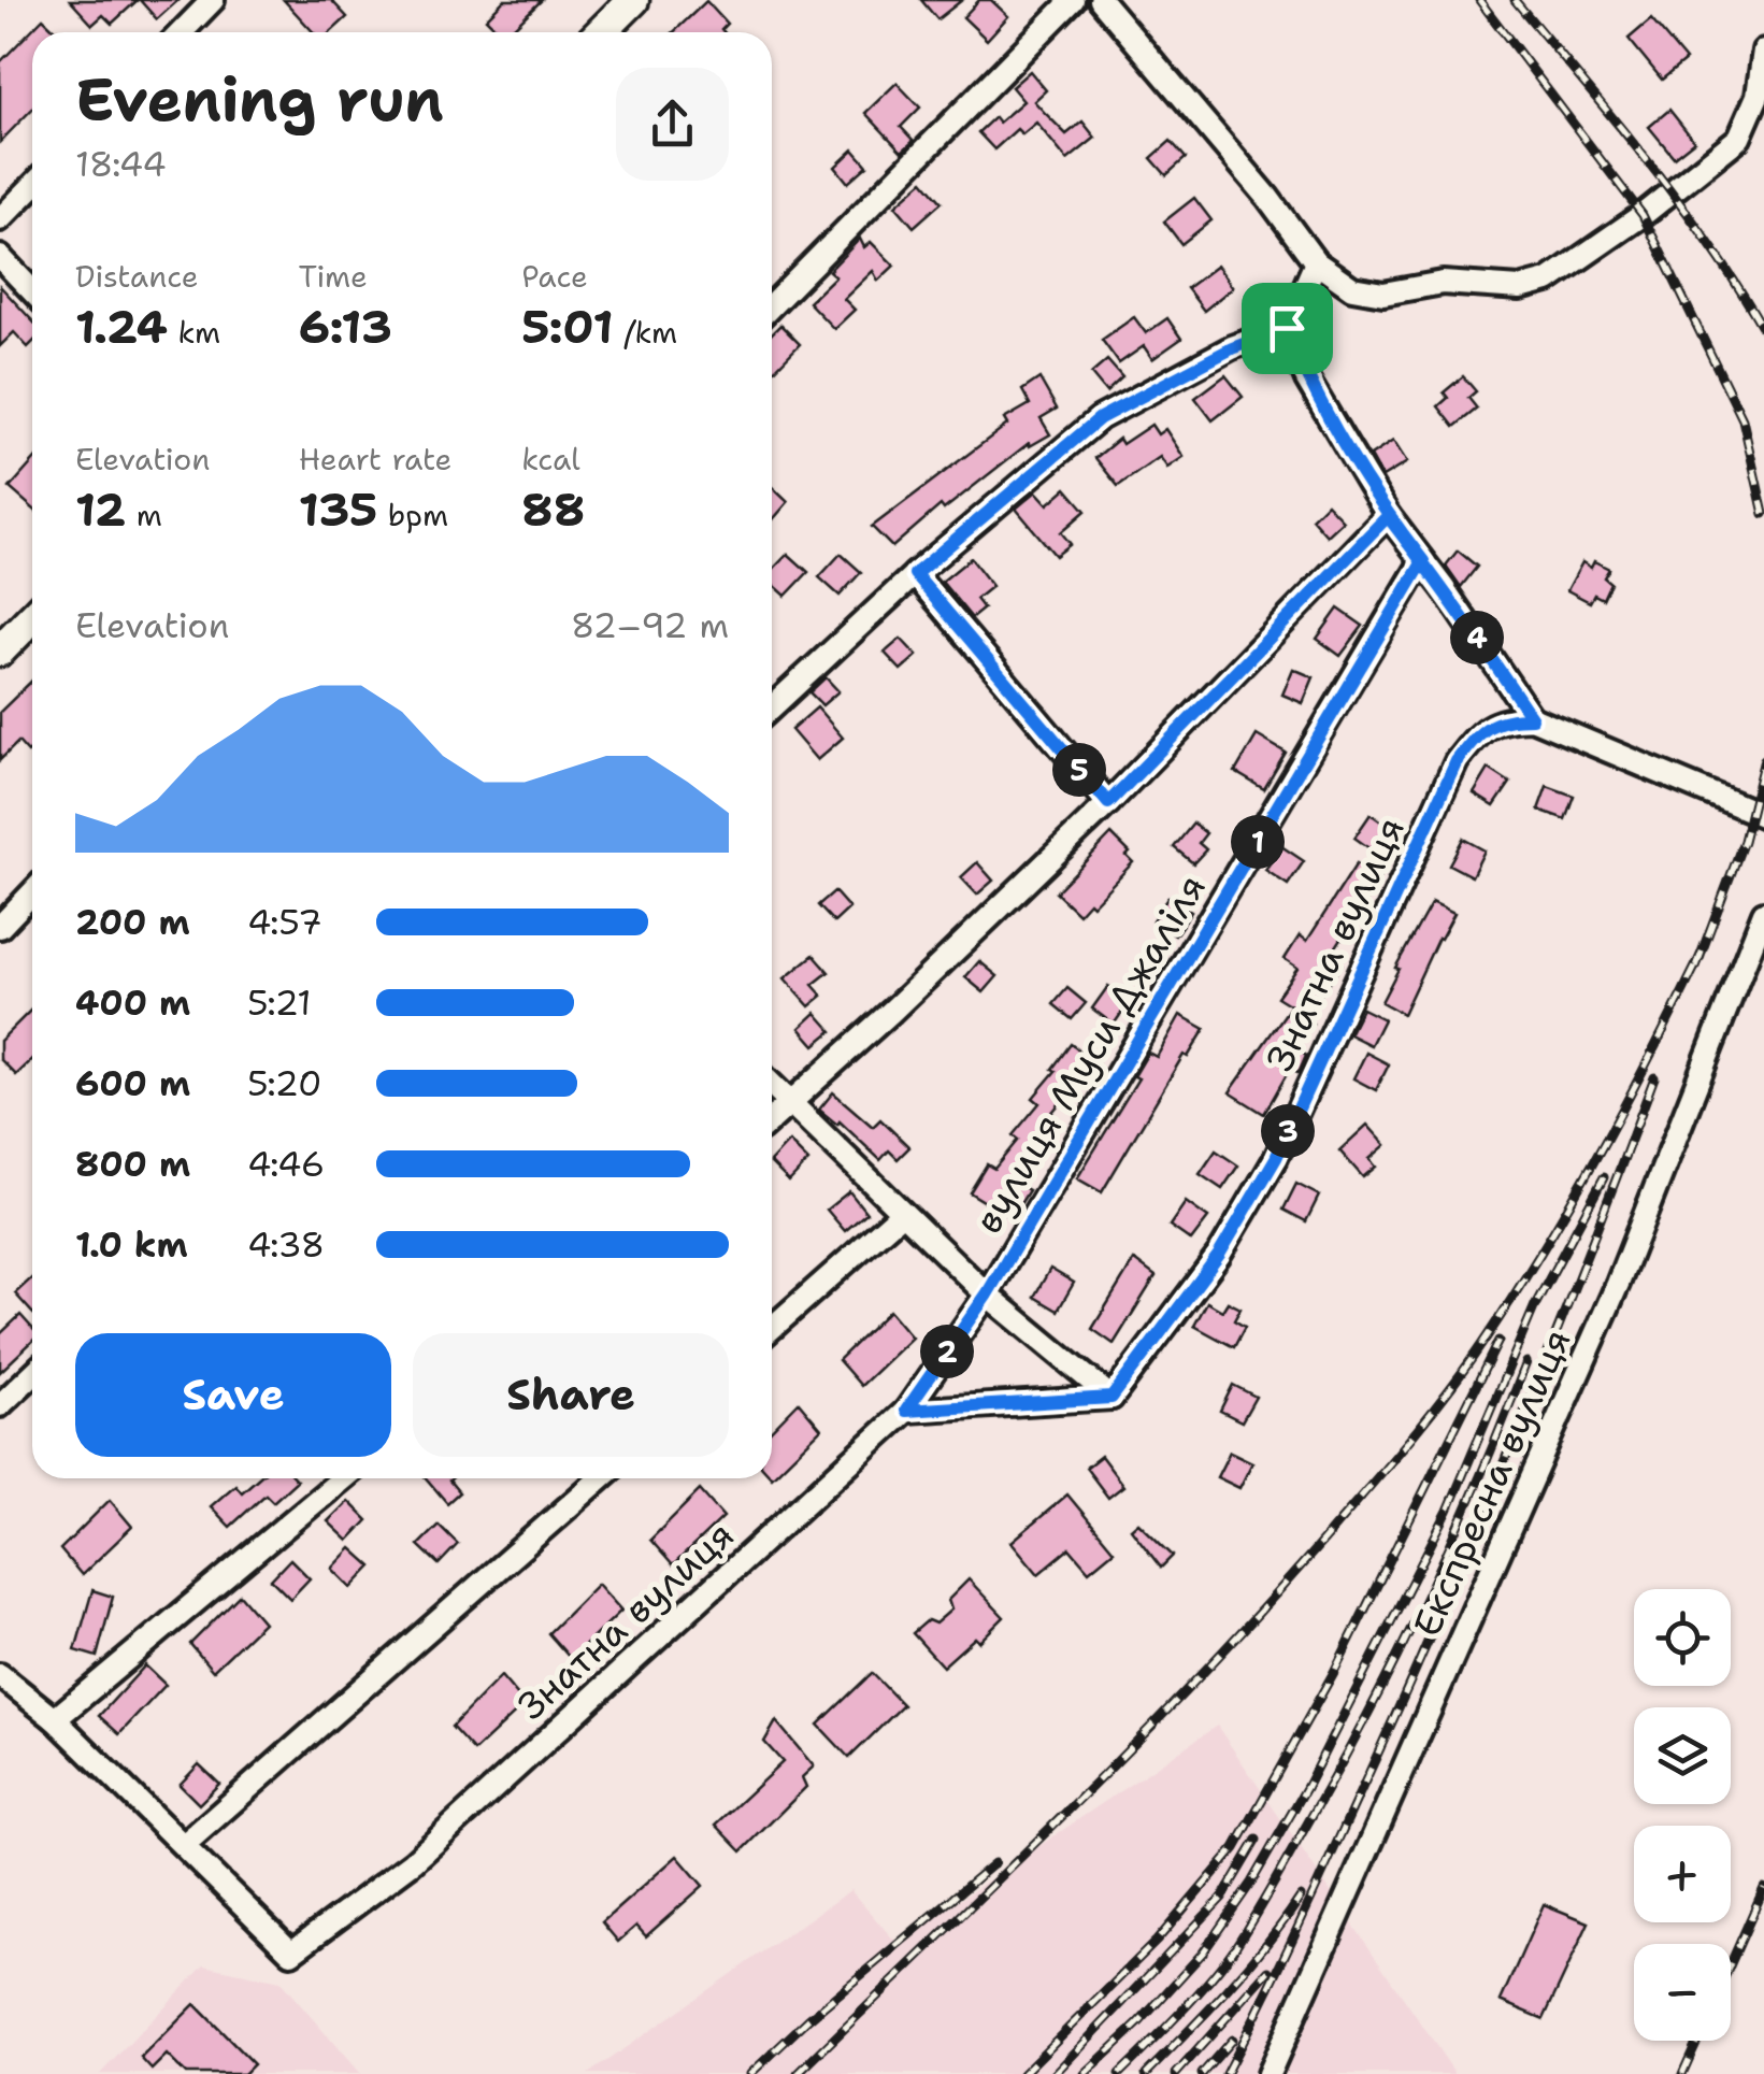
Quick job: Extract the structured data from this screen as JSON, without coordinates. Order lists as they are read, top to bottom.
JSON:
{
  "streets": {
    "street": ["Знатна вулиця", "вулиця Муси Джаліля", "Експресна вулиця"]
  },
  "crossings": [
    ["Знатна вулиця", "вулиця Муси Джаліля"]
  ],
  "page": {
    "heading": ["Evening run", "18:44"],
    "stats": [
      ["Distance", "1.24 km"],
      ["Time", "6:13"],
      ["Pace", "5:01 /km"],
      ["Elevation", "12 m"],
      ["Heart rate", "135 bpm"],
      ["kcal", "88"]
    ],
    "chart": ["Elevation", "82–92 m"],
    "pins": [
      "4",
      "5",
      "1",
      "3",
      "2"
    ],
    "list": [
      {
        "name": "200 m",
        "note": "4:57"
      },
      {
        "name": "400 m",
        "note": "5:21"
      },
      {
        "name": "600 m",
        "note": "5:20"
      },
      {
        "name": "800 m",
        "note": "4:46"
      },
      {
        "name": "1.0 km",
        "note": "4:38"
      }
    ],
    "buttons": ["Save", "Share"],
    "map_buttons": ["+", "−"]
  }
}
